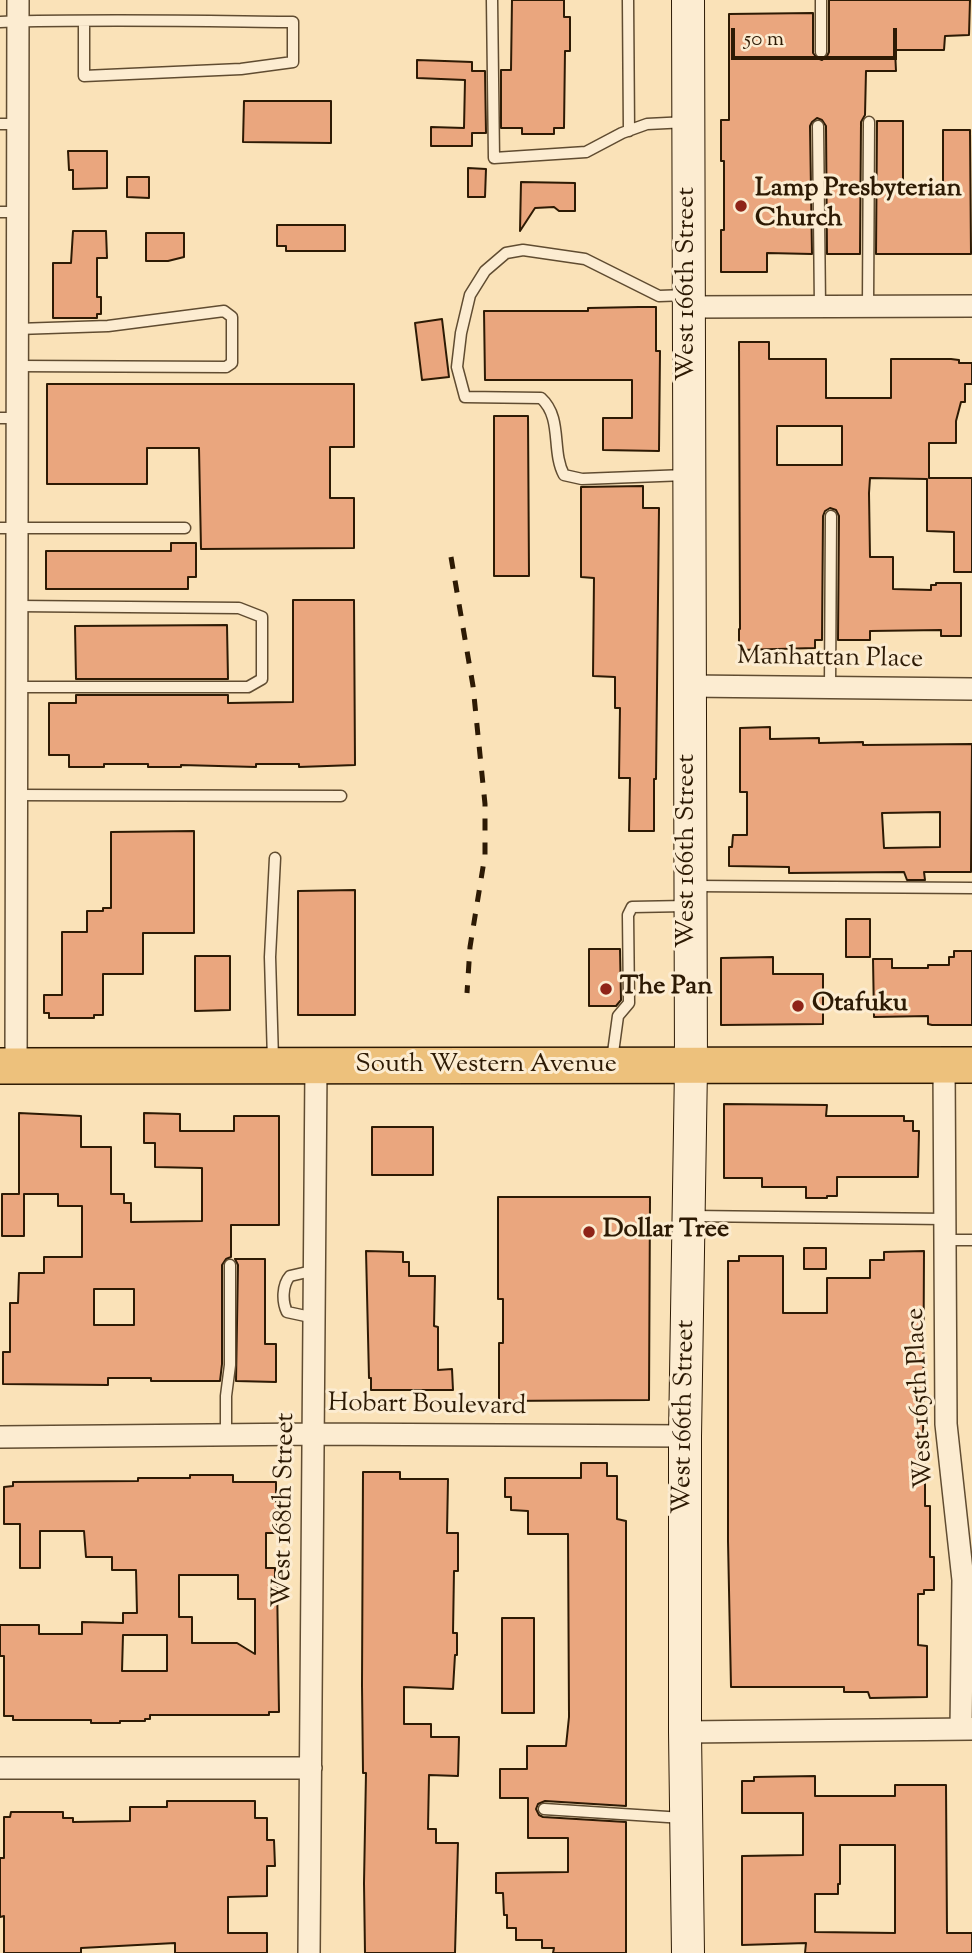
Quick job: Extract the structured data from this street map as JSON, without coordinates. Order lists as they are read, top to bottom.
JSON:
{
  "streets": {
    "main road": ["South Western Avenue"],
    "street": [
      "West 166th Street",
      "Manhattan Place",
      "West 165th Place",
      "Hobart Boulevard",
      "West 168th Street"
    ]
  },
  "crossings": [
    ["West 166th Street", "Manhattan Place"],
    ["West 166th Street", "South Western Avenue"],
    ["West 166th Street", "Hobart Boulevard"],
    ["South Western Avenue", "West 165th Place"],
    ["South Western Avenue", "West 168th Street"],
    ["Hobart Boulevard", "West 168th Street"]
  ],
  "places": [
    "Lamp Presbyterian Church",
    "The Pan",
    "Otafuku",
    "Dollar Tree"
  ],
  "scale_bar": "50 m"
}
